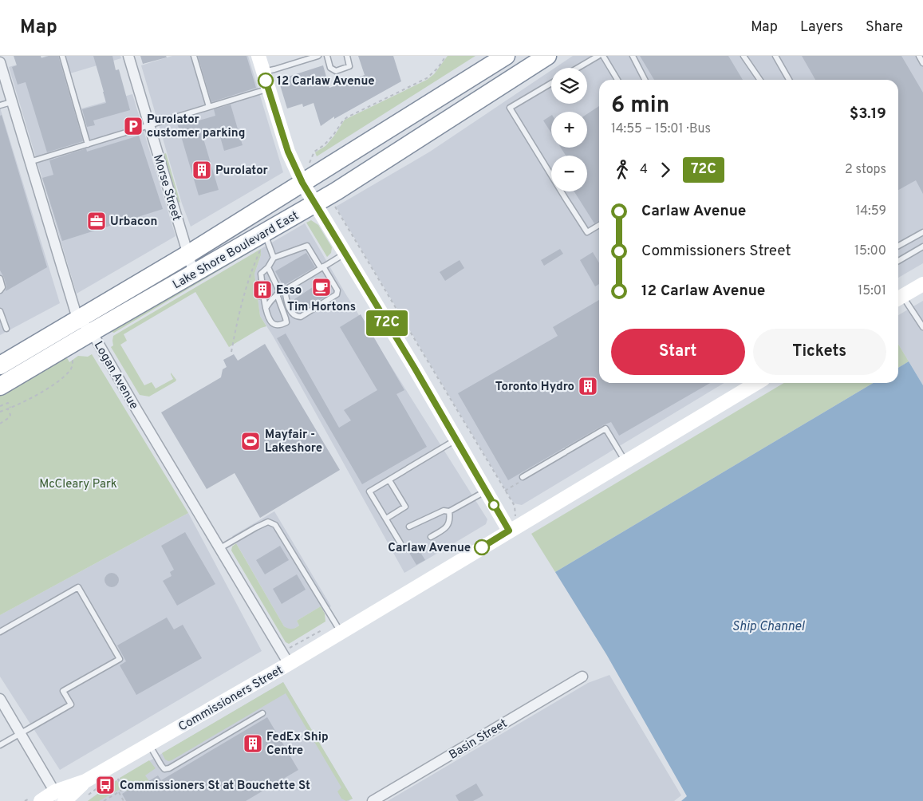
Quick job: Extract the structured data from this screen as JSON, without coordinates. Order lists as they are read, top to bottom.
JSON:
{
  "streets": {
    "highway": ["Lake Shore Boulevard East"],
    "street": [
      "Morse Street",
      "Logan Avenue",
      "Commissioners Street",
      "Basin Street"
    ]
  },
  "crossings": [
    ["Morse Street", "Lake Shore Boulevard East"],
    ["Lake Shore Boulevard East", "Logan Avenue"],
    ["Logan Avenue", "Commissioners Street"]
  ],
  "water": ["Ship Channel"],
  "parks": ["McCleary Park"],
  "places": {
    "other": ["12 Carlaw Avenue", "Carlaw Avenue"],
    "parking": ["Purolator customer parking"],
    "building": [
      "Purolator",
      "Esso",
      "Toronto Hydro",
      "FedEx Ship Centre"
    ],
    "office": ["Urbacon"],
    "cafe": ["Tim Hortons"],
    "sports": ["Mayfair - Lakeshore"],
    "bus stop": ["Commissioners St at Bouchette St"]
  },
  "lines": ["bus line 72C"],
  "page": {
    "header": "Map",
    "nav": ["Map", "Layers", "Share"],
    "on_map": "72C",
    "map_buttons": ["+", "−"],
    "heading": ["6 min", "14:55 – 15:01 · Bus", "$3.19"],
    "legs": ["4", "72C", "2 stops"],
    "list": [
      {
        "name": "Carlaw Avenue",
        "value": "14:59"
      },
      {
        "name": "Commissioners Street",
        "value": "15:00"
      },
      {
        "name": "12 Carlaw Avenue",
        "value": "15:01"
      }
    ],
    "buttons": ["Start", "Tickets"]
  }
}
